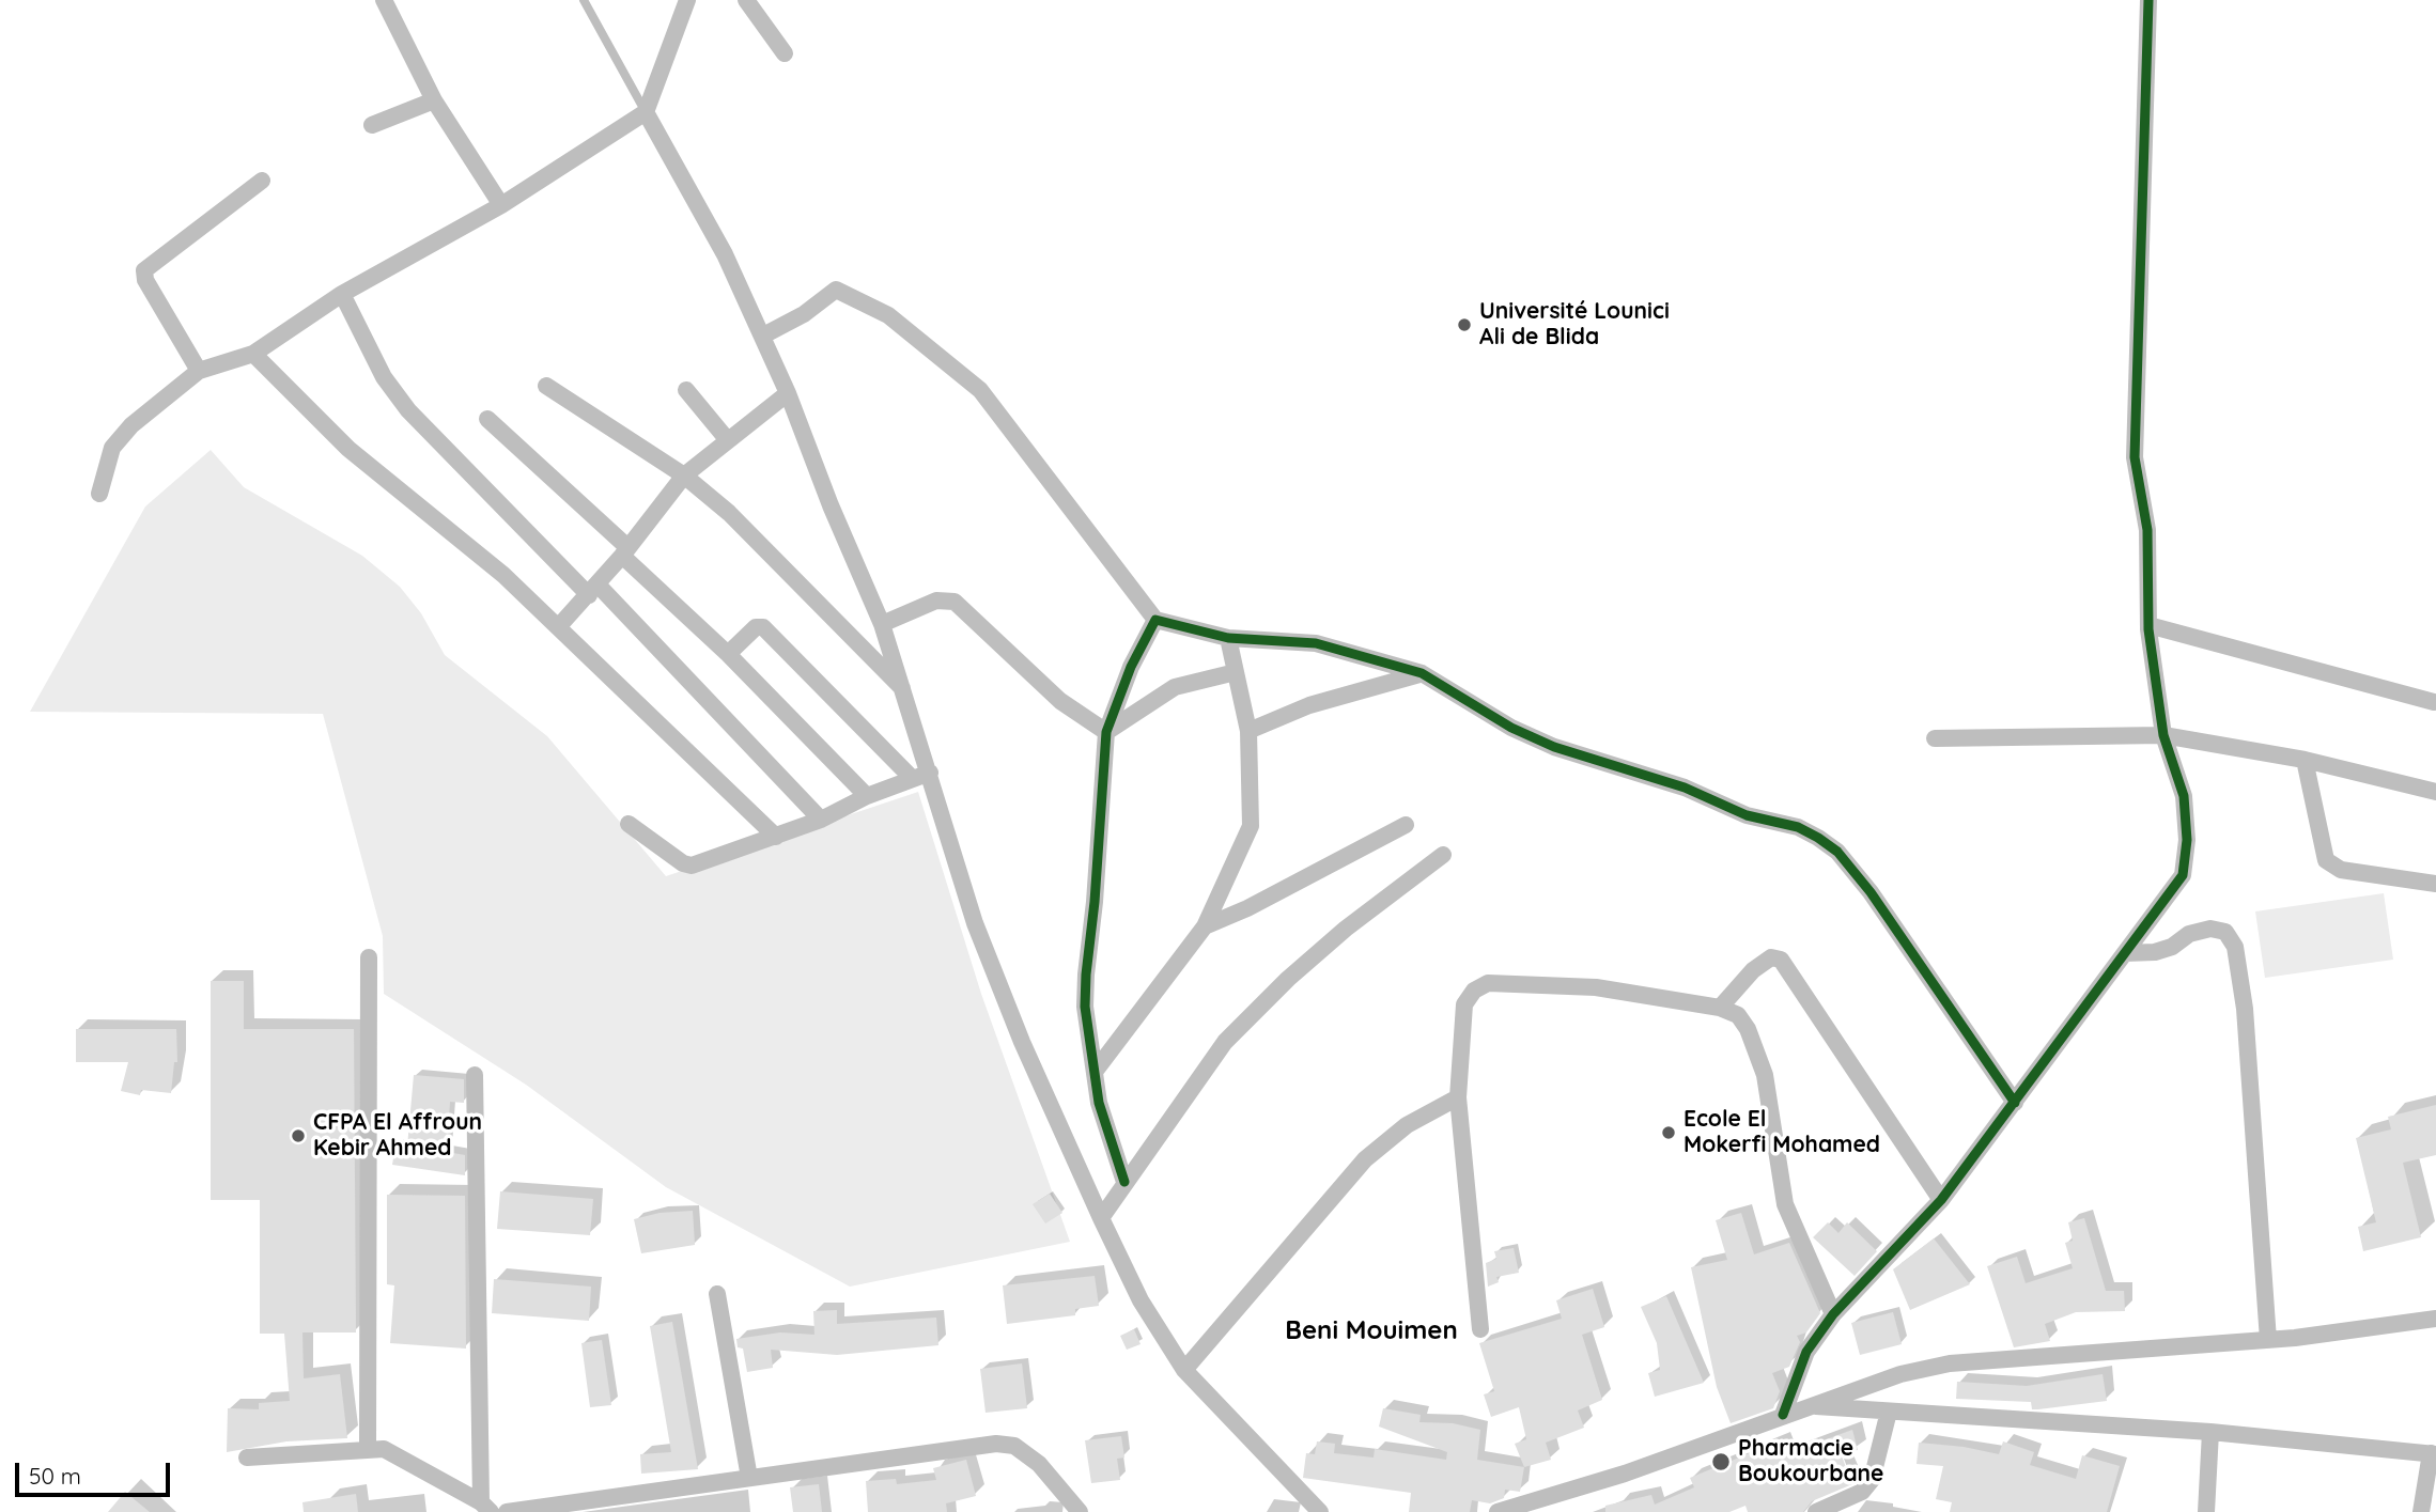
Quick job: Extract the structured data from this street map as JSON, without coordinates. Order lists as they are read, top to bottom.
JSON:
{
  "districts": ["Beni Mouimen"],
  "places": [
    "Université Lounici Ali de Blida",
    "Ecole El Mokerfi Mohamed",
    "CFPA El Affroun Kebir Ahmed",
    "Pharmacie Boukourbane"
  ],
  "scale_bar": "50 m"
}
